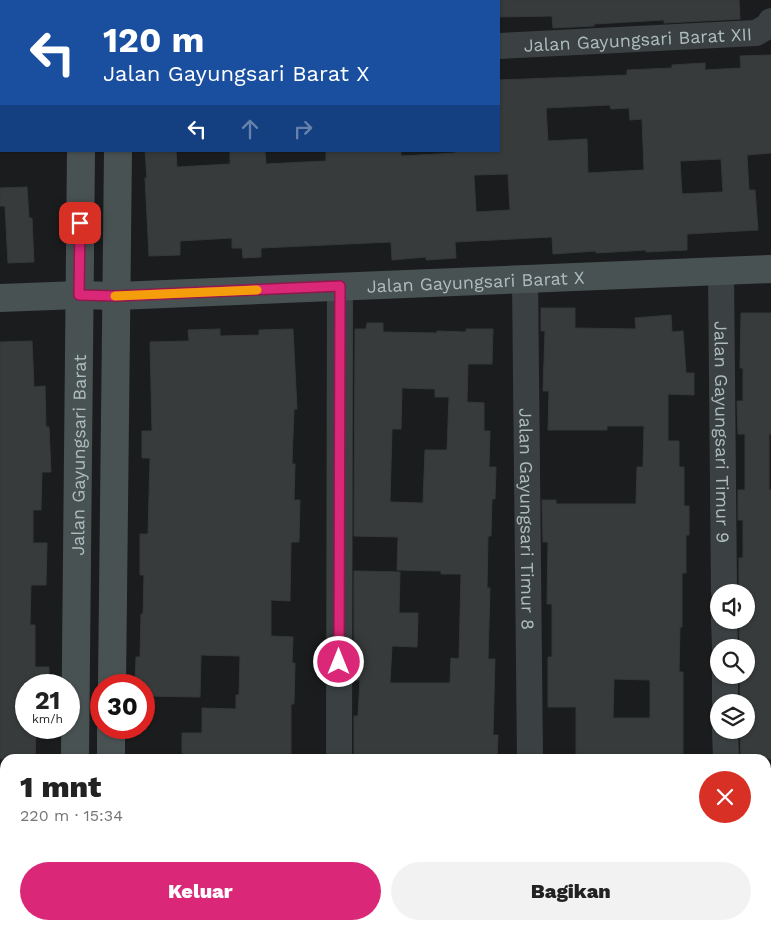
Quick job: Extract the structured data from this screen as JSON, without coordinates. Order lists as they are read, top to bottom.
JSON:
{
  "streets": {
    "street": [
      "Jalan Gayungsari Barat XII",
      "Jalan Gayungsari Barat X",
      "Jalan Gayungsari Timur 9",
      "Jalan Gayungsari Barat",
      "Jalan Gayungsari Timur 8"
    ]
  },
  "crossings": [
    ["Jalan Gayungsari Barat X", "Jalan Gayungsari Timur 9"],
    ["Jalan Gayungsari Barat X", "Jalan Gayungsari Barat"],
    ["Jalan Gayungsari Barat X", "Jalan Gayungsari Timur 8"]
  ],
  "page": {
    "turn": ["120 m", "Jalan Gayungsari Barat X"],
    "speed": "21 km/h",
    "limit": "30",
    "heading": ["1 mnt", "220 m · 15:34"],
    "buttons": ["Keluar", "Bagikan"]
  }
}
